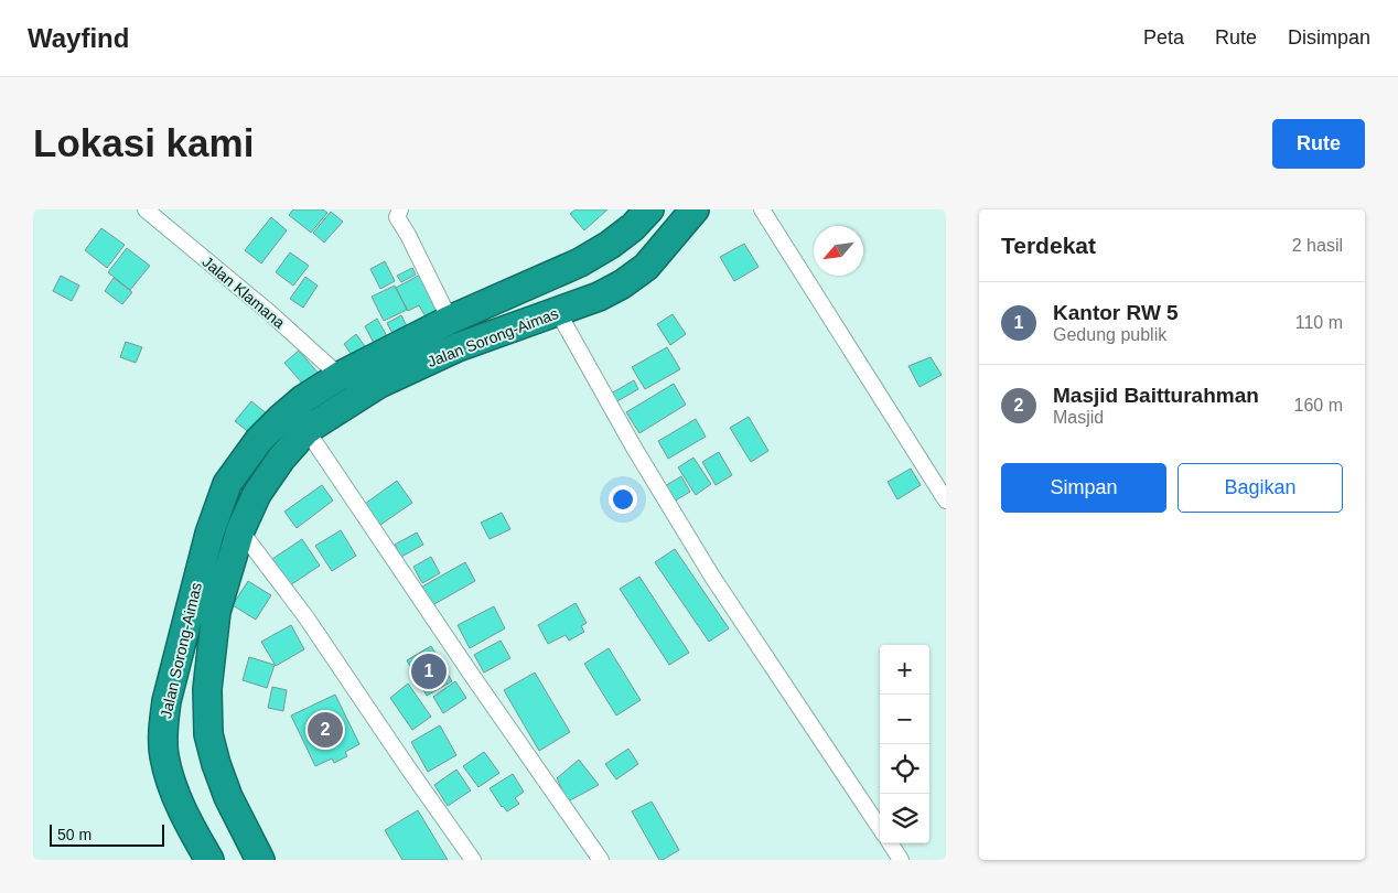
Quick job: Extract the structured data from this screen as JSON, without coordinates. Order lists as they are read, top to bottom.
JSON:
{
  "streets": {
    "highway": ["Jalan Sorong-Aimas"],
    "street": ["Jalan Klamana"]
  },
  "crossings": [
    ["Jalan Klamana", "Jalan Sorong-Aimas"]
  ],
  "scale_bar": "50 m",
  "north": "bottom left",
  "page": {
    "header": "Wayfind",
    "nav": ["Peta", "Rute", "Disimpan"],
    "buttons": [
      "Rute",
      ["Simpan", "Bagikan"]
    ],
    "title": "Lokasi kami",
    "heading": ["Terdekat", "2 hasil"],
    "list": [
      {
        "mark": "1",
        "name": "Kantor RW 5",
        "note": "Gedung publik",
        "value": "110 m"
      },
      {
        "mark": "2",
        "name": "Masjid Baitturahman",
        "note": "Masjid",
        "value": "160 m"
      }
    ],
    "map_buttons": ["+", "−"],
    "pins": ["1", "2"],
    "scale": "50 m"
  }
}
